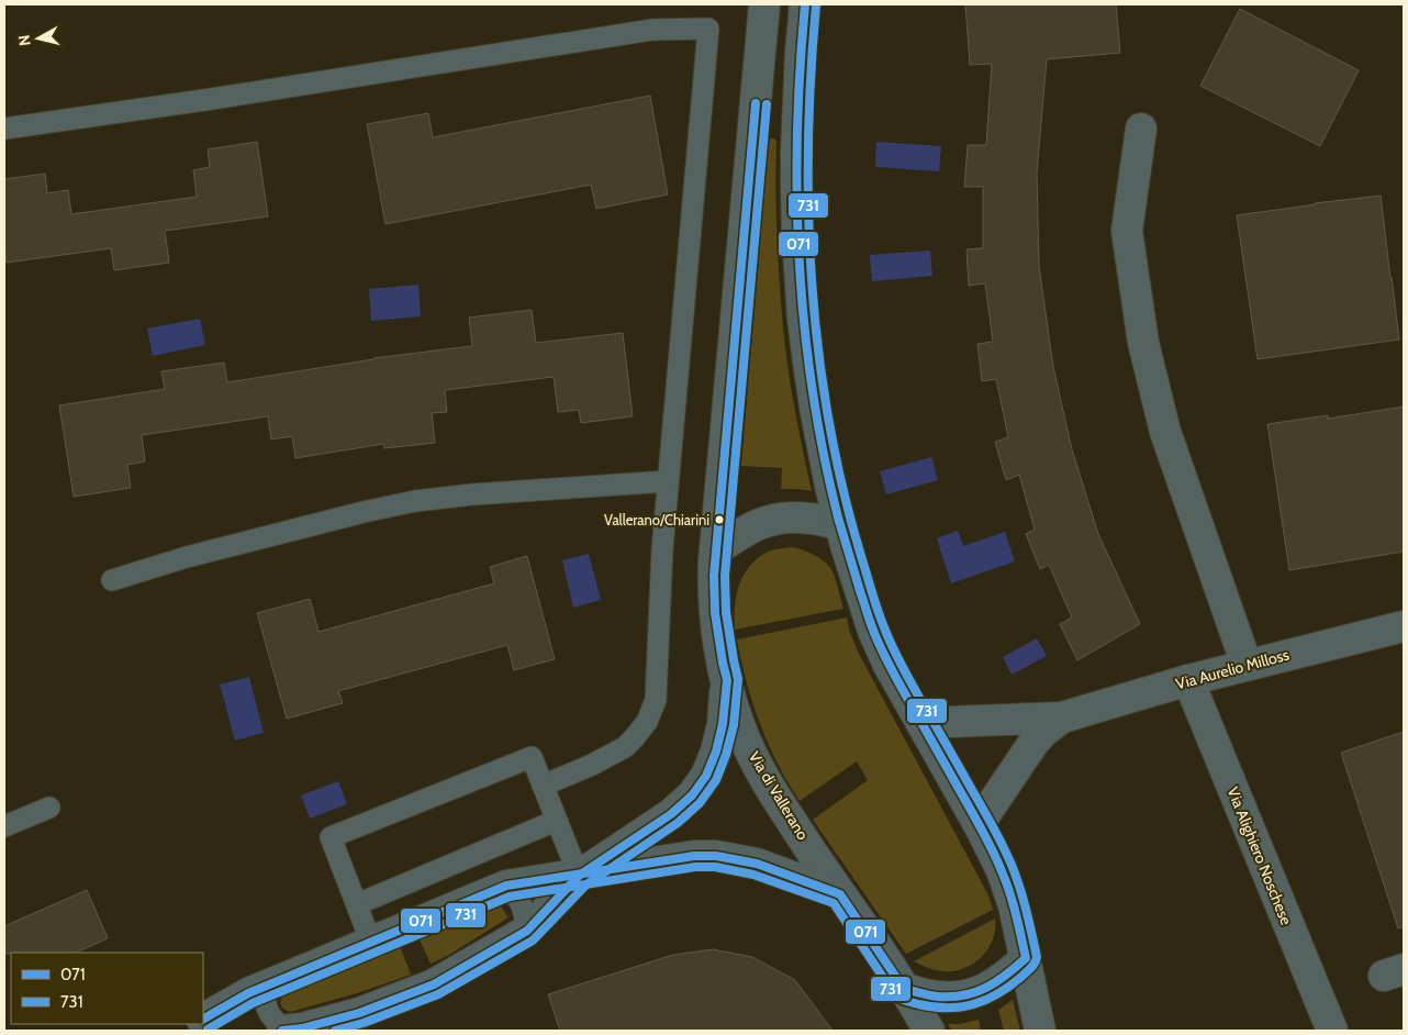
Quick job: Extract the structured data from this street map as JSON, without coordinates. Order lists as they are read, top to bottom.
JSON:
{
  "streets": {
    "street": ["Via Aurelio Milloss", "Via di Vallerano", "Via Alighiero Noschese"]
  },
  "crossings": [
    ["Via Aurelio Milloss", "Via Alighiero Noschese"]
  ],
  "places": ["Vallerano/Chiarini"],
  "lines": ["transit line 071", "transit line 731"],
  "legend": ["071", "731"],
  "north": "left"
}
